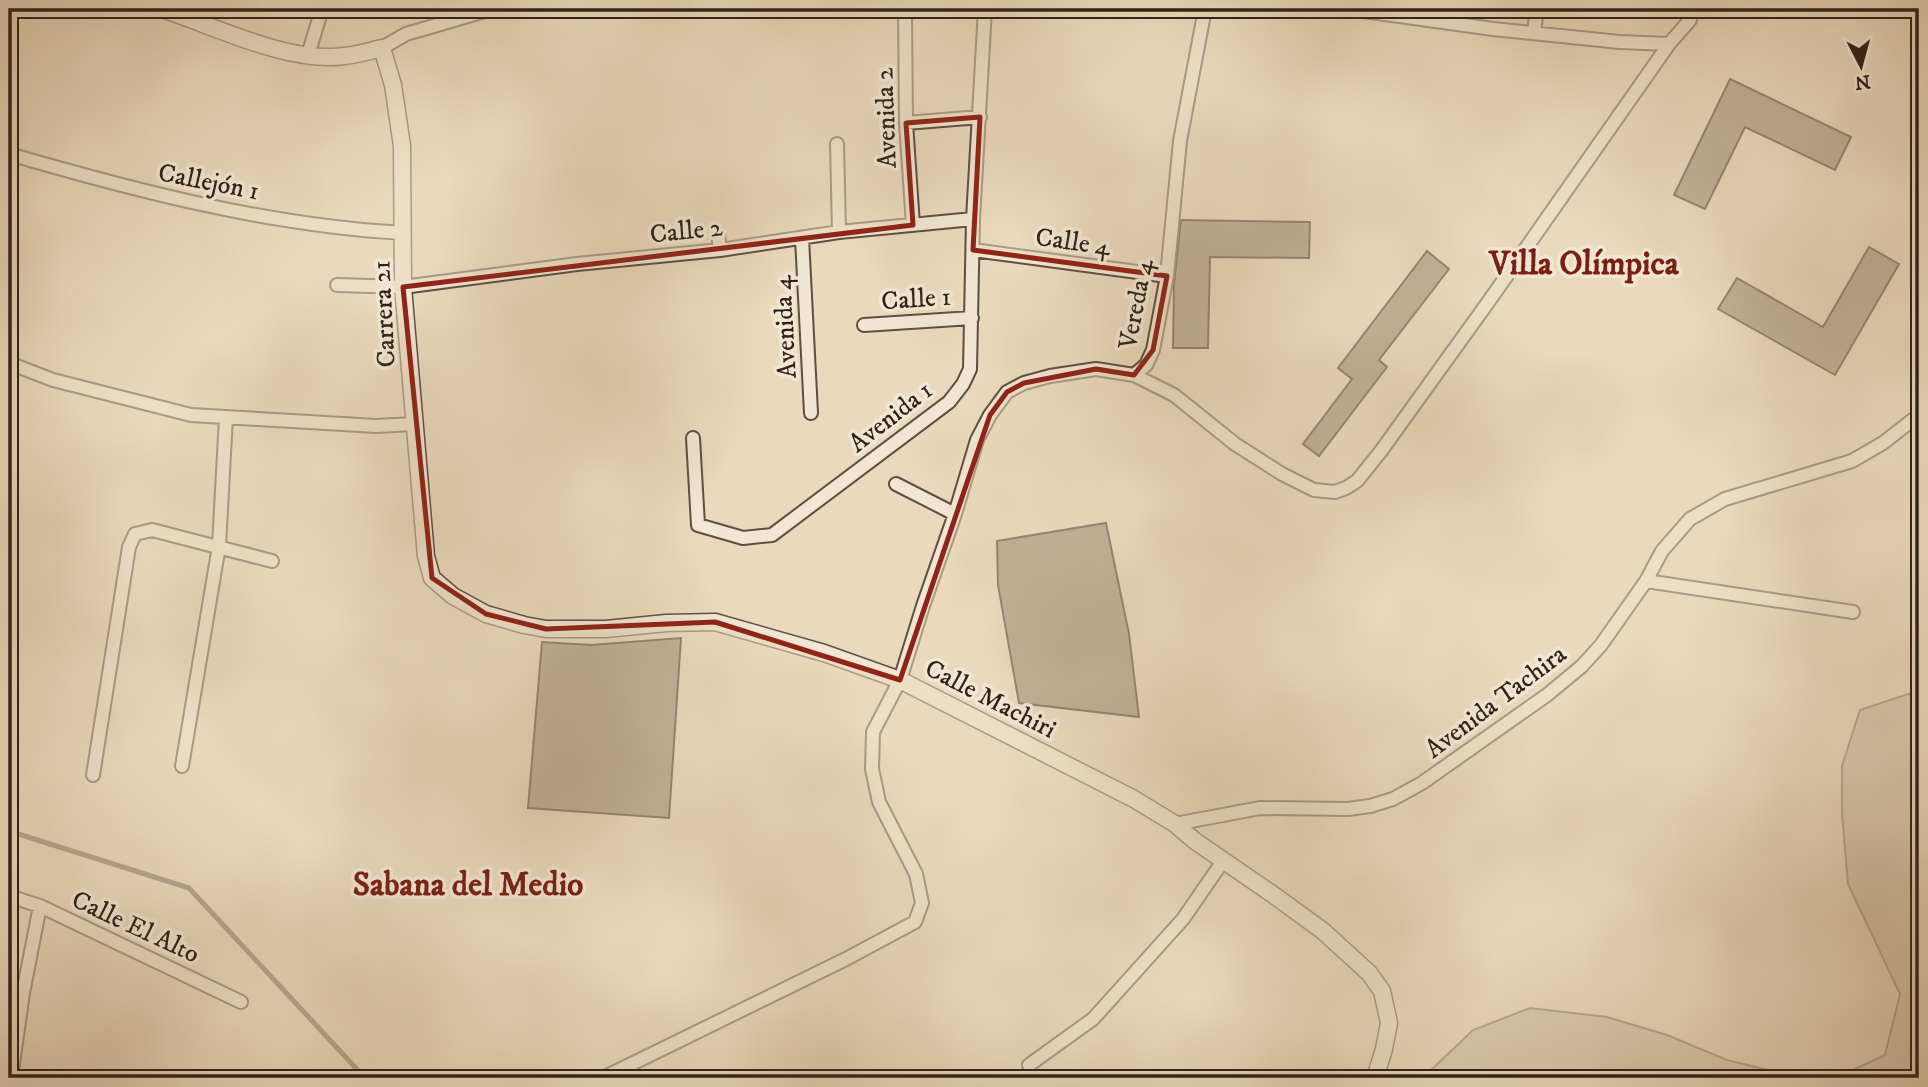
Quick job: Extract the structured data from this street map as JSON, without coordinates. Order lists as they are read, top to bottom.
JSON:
{
  "streets": {
    "street": [
      "Avenida 2",
      "Callejón 1",
      "Calle 2",
      "Calle 4",
      "Calle 1",
      "Vereda 4",
      "Carrera 21",
      "Avenida 4",
      "Avenida 1",
      "Calle Machiri",
      "Avenida Tachira",
      "Calle El Alto"
    ]
  },
  "crossings": [
    ["Avenida 2", "Calle 2"],
    ["Callejón 1", "Carrera 21"],
    ["Calle 2", "Carrera 21"],
    ["Calle 2", "Avenida 4"],
    ["Calle 2", "Avenida 1"],
    ["Calle 4", "Vereda 4"],
    ["Calle 4", "Avenida 1"],
    ["Calle 1", "Avenida 1"],
    ["Vereda 4", "Calle Machiri"],
    ["Carrera 21", "Calle Machiri"],
    ["Calle Machiri", "Avenida Tachira"]
  ],
  "districts": ["Villa Olímpica", "Sabana del Medio"],
  "north": "bottom"
}
